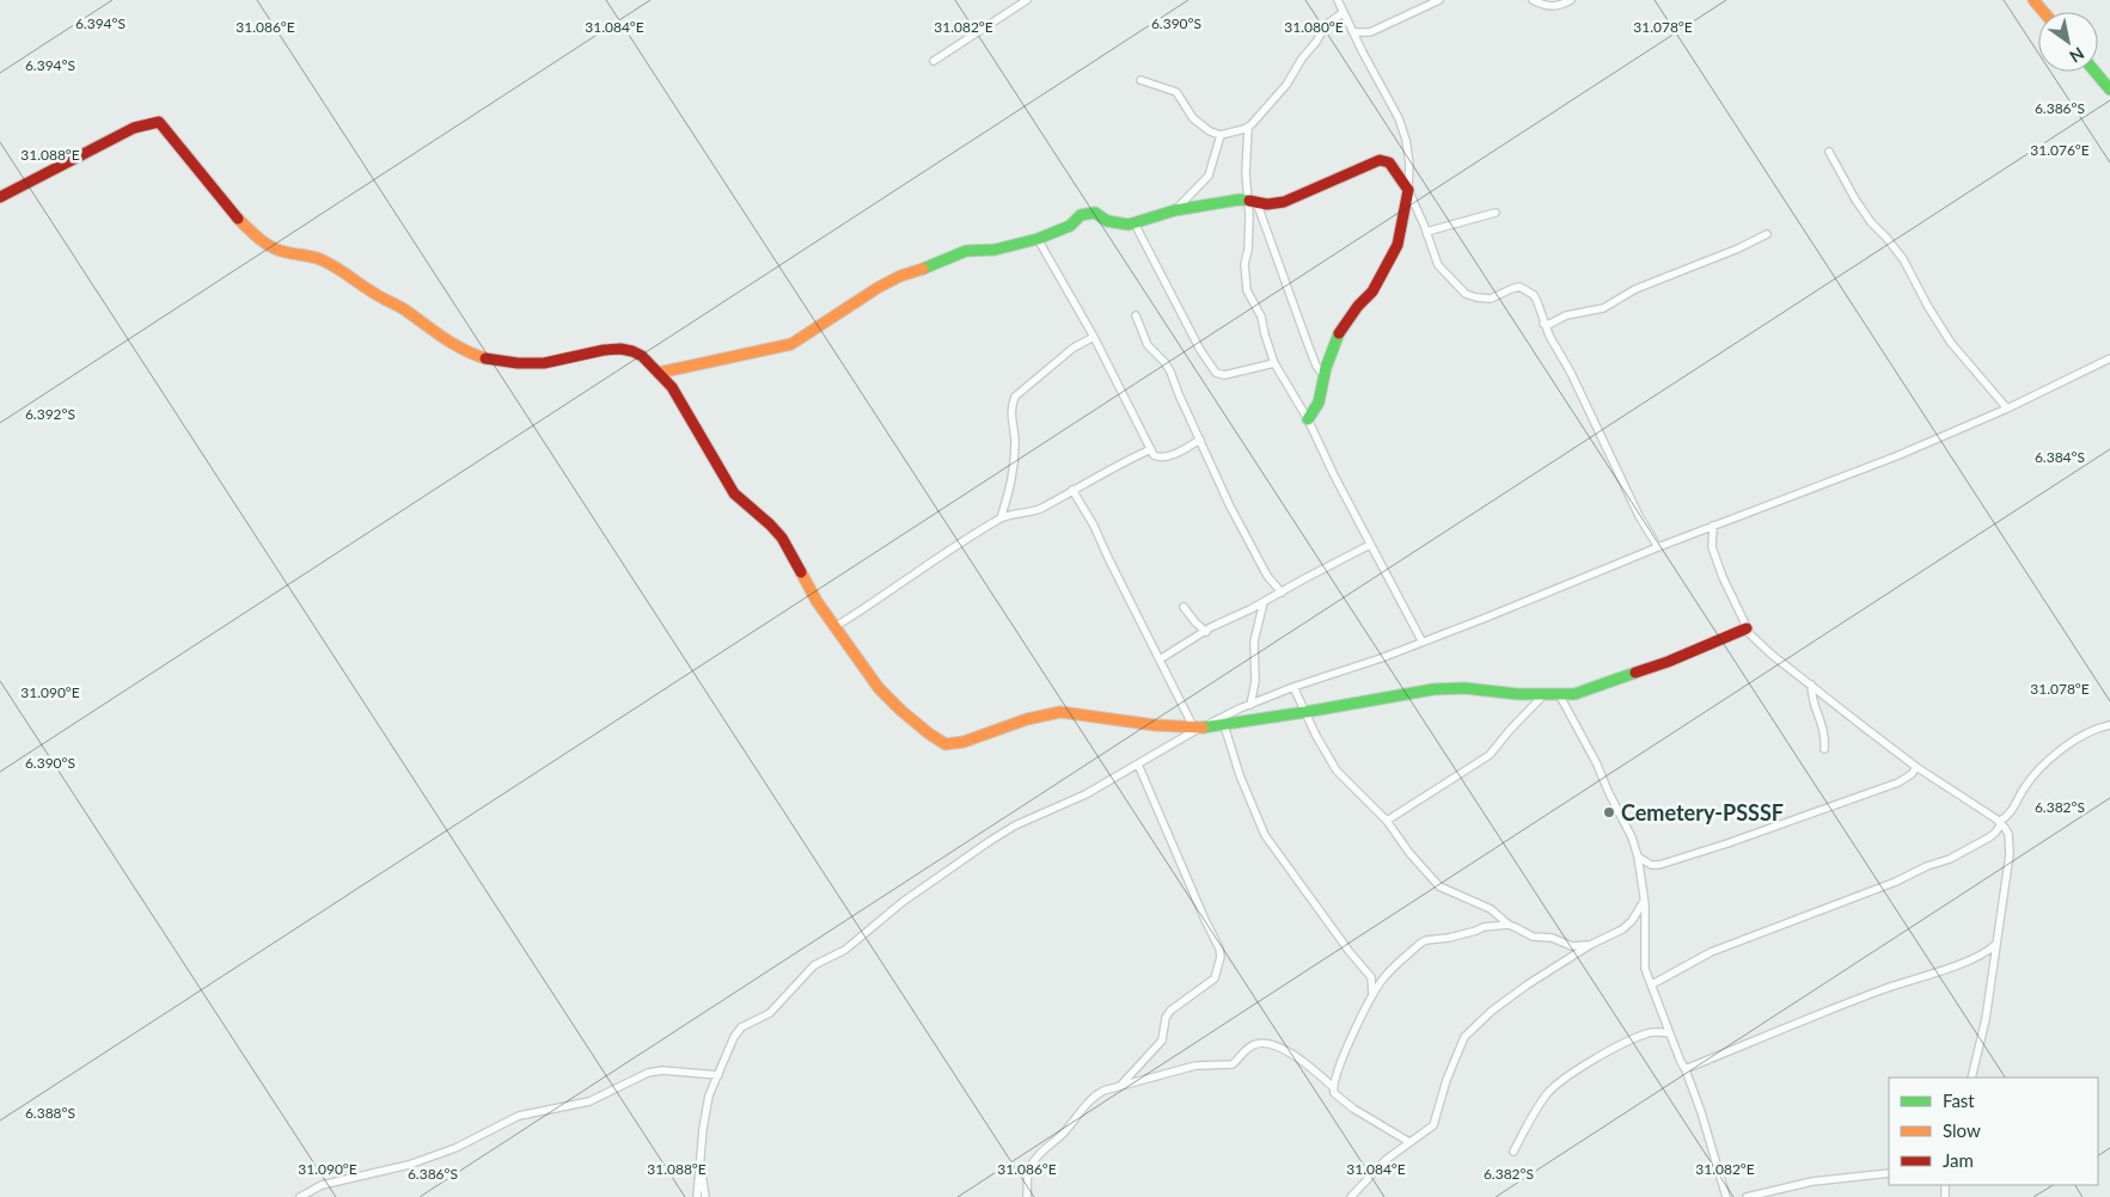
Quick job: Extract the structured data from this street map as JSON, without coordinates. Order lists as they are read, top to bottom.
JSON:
{
  "places": ["Cemetery-PSSSF"],
  "legend": ["Fast", "Slow", "Jam"],
  "north": "bottom right",
  "coordinates": [
    "6.394°S",
    "6.390°S",
    "31.086°E",
    "31.084°E",
    "31.082°E",
    "31.080°E",
    "31.078°E",
    "6.386°S",
    "31.076°E",
    "31.088°E",
    "6.392°S",
    "6.384°S",
    "31.090°E",
    "6.382°S",
    "6.388°S"
  ]
}
